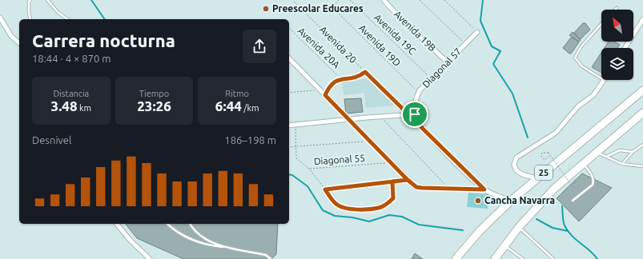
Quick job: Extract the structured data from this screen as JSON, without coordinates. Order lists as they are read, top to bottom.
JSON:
{
  "streets": {
    "highway": ["25"],
    "street": ["Avenida 19B", "Diagonal 57"],
    "path": [
      "Avenida 19C",
      "Avenida 20",
      "Avenida 19D",
      "Avenida 20A",
      "Diagonal 55"
    ]
  },
  "crossings": [
    ["Avenida 19B", "Diagonal 57"],
    ["Avenida 19C", "Diagonal 57"],
    ["Avenida 19D", "Diagonal 57"]
  ],
  "places": ["Preescolar Educares", "Cancha Navarra"],
  "north": "top left",
  "page": {
    "heading": ["Carrera nocturna", "18:44 · 4 × 870 m"],
    "stats": [
      ["Distancia", "3.48 km"],
      ["Tiempo", "23:26"],
      ["Ritmo", "6:44 /km"]
    ],
    "chart": ["Desnivel", "186–198 m"]
  }
}
